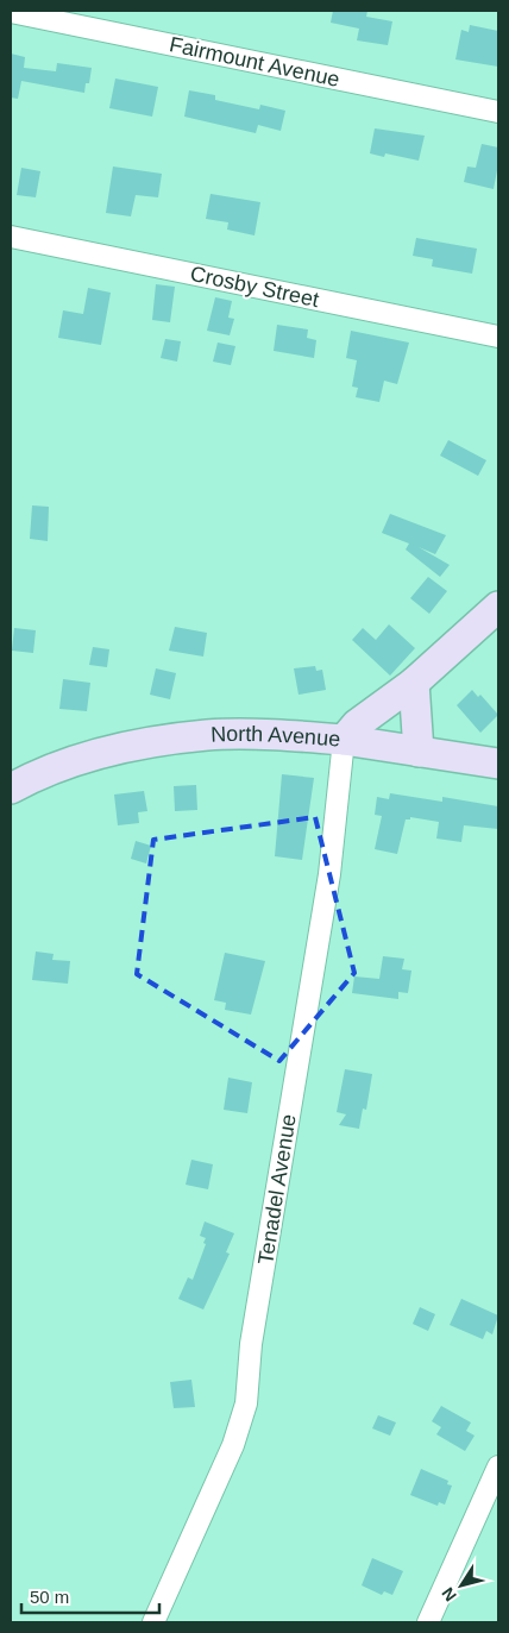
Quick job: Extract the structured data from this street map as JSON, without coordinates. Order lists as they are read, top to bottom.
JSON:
{
  "streets": {
    "main road": ["North Avenue"],
    "street": ["Fairmount Avenue", "Crosby Street", "Tenadel Avenue"]
  },
  "crossings": [
    ["North Avenue", "Tenadel Avenue"]
  ],
  "scale_bar": "50 m",
  "north": "bottom left"
}
